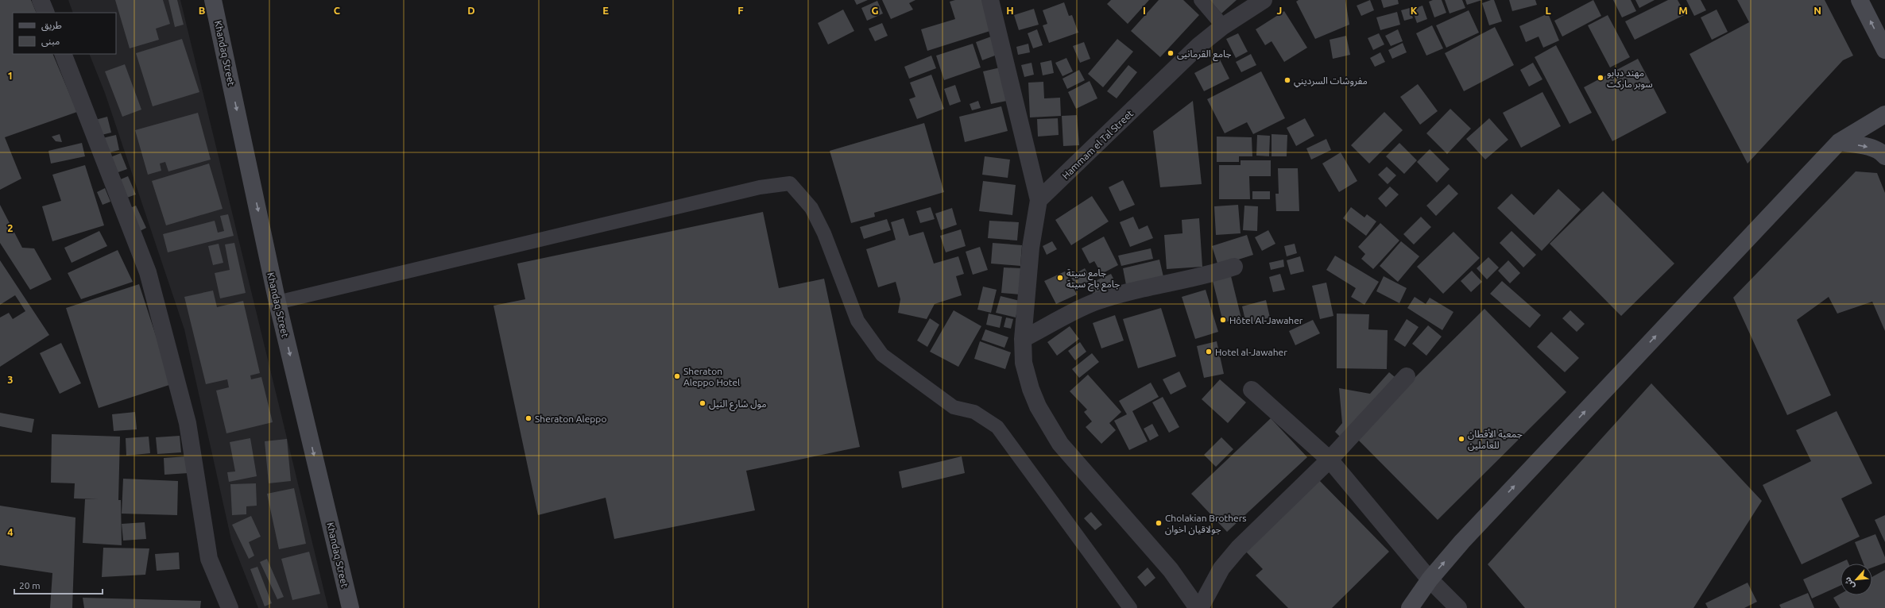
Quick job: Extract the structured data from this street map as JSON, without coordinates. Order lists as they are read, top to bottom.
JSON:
{
  "streets": {
    "main road": ["Khandaq Street"],
    "street": ["Hammam el Tal Street"]
  },
  "one_way": ["Khandaq Street"],
  "places": [
    "جامع القرمانيى",
    "مهند دبابو سوبر ماركت",
    "مفروشات السرديني",
    "جامع سيتة جامع باح سيتة",
    "Hôtel Al-Jawaher",
    "Hotel al-Jawaher",
    "Sheraton Aleppo Hotel",
    "مول شارع النيل",
    "Sheraton Aleppo",
    "جمعية الأقطان للعاملين",
    "Cholakian Brothers جولاقيان اخوان"
  ],
  "legend": ["طريق", "مبنى"],
  "scale_bar": "20 m",
  "north": "bottom left",
  "grid": {
    "columns": [
      "B",
      "C",
      "D",
      "E",
      "F",
      "G",
      "H",
      "I",
      "J",
      "K",
      "L",
      "M",
      "N"
    ],
    "rows": [
      "1",
      "2",
      "3",
      "4"
    ]
  }
}
